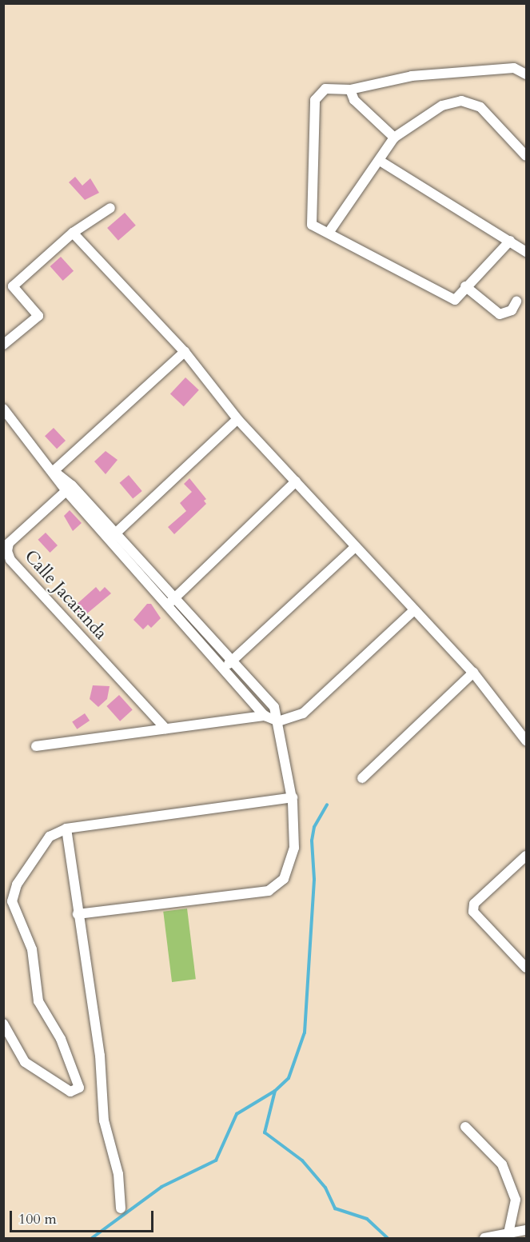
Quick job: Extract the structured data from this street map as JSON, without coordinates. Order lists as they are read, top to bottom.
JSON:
{
  "streets": {
    "street": ["Calle Jacaranda"]
  },
  "scale_bar": "100 m"
}
